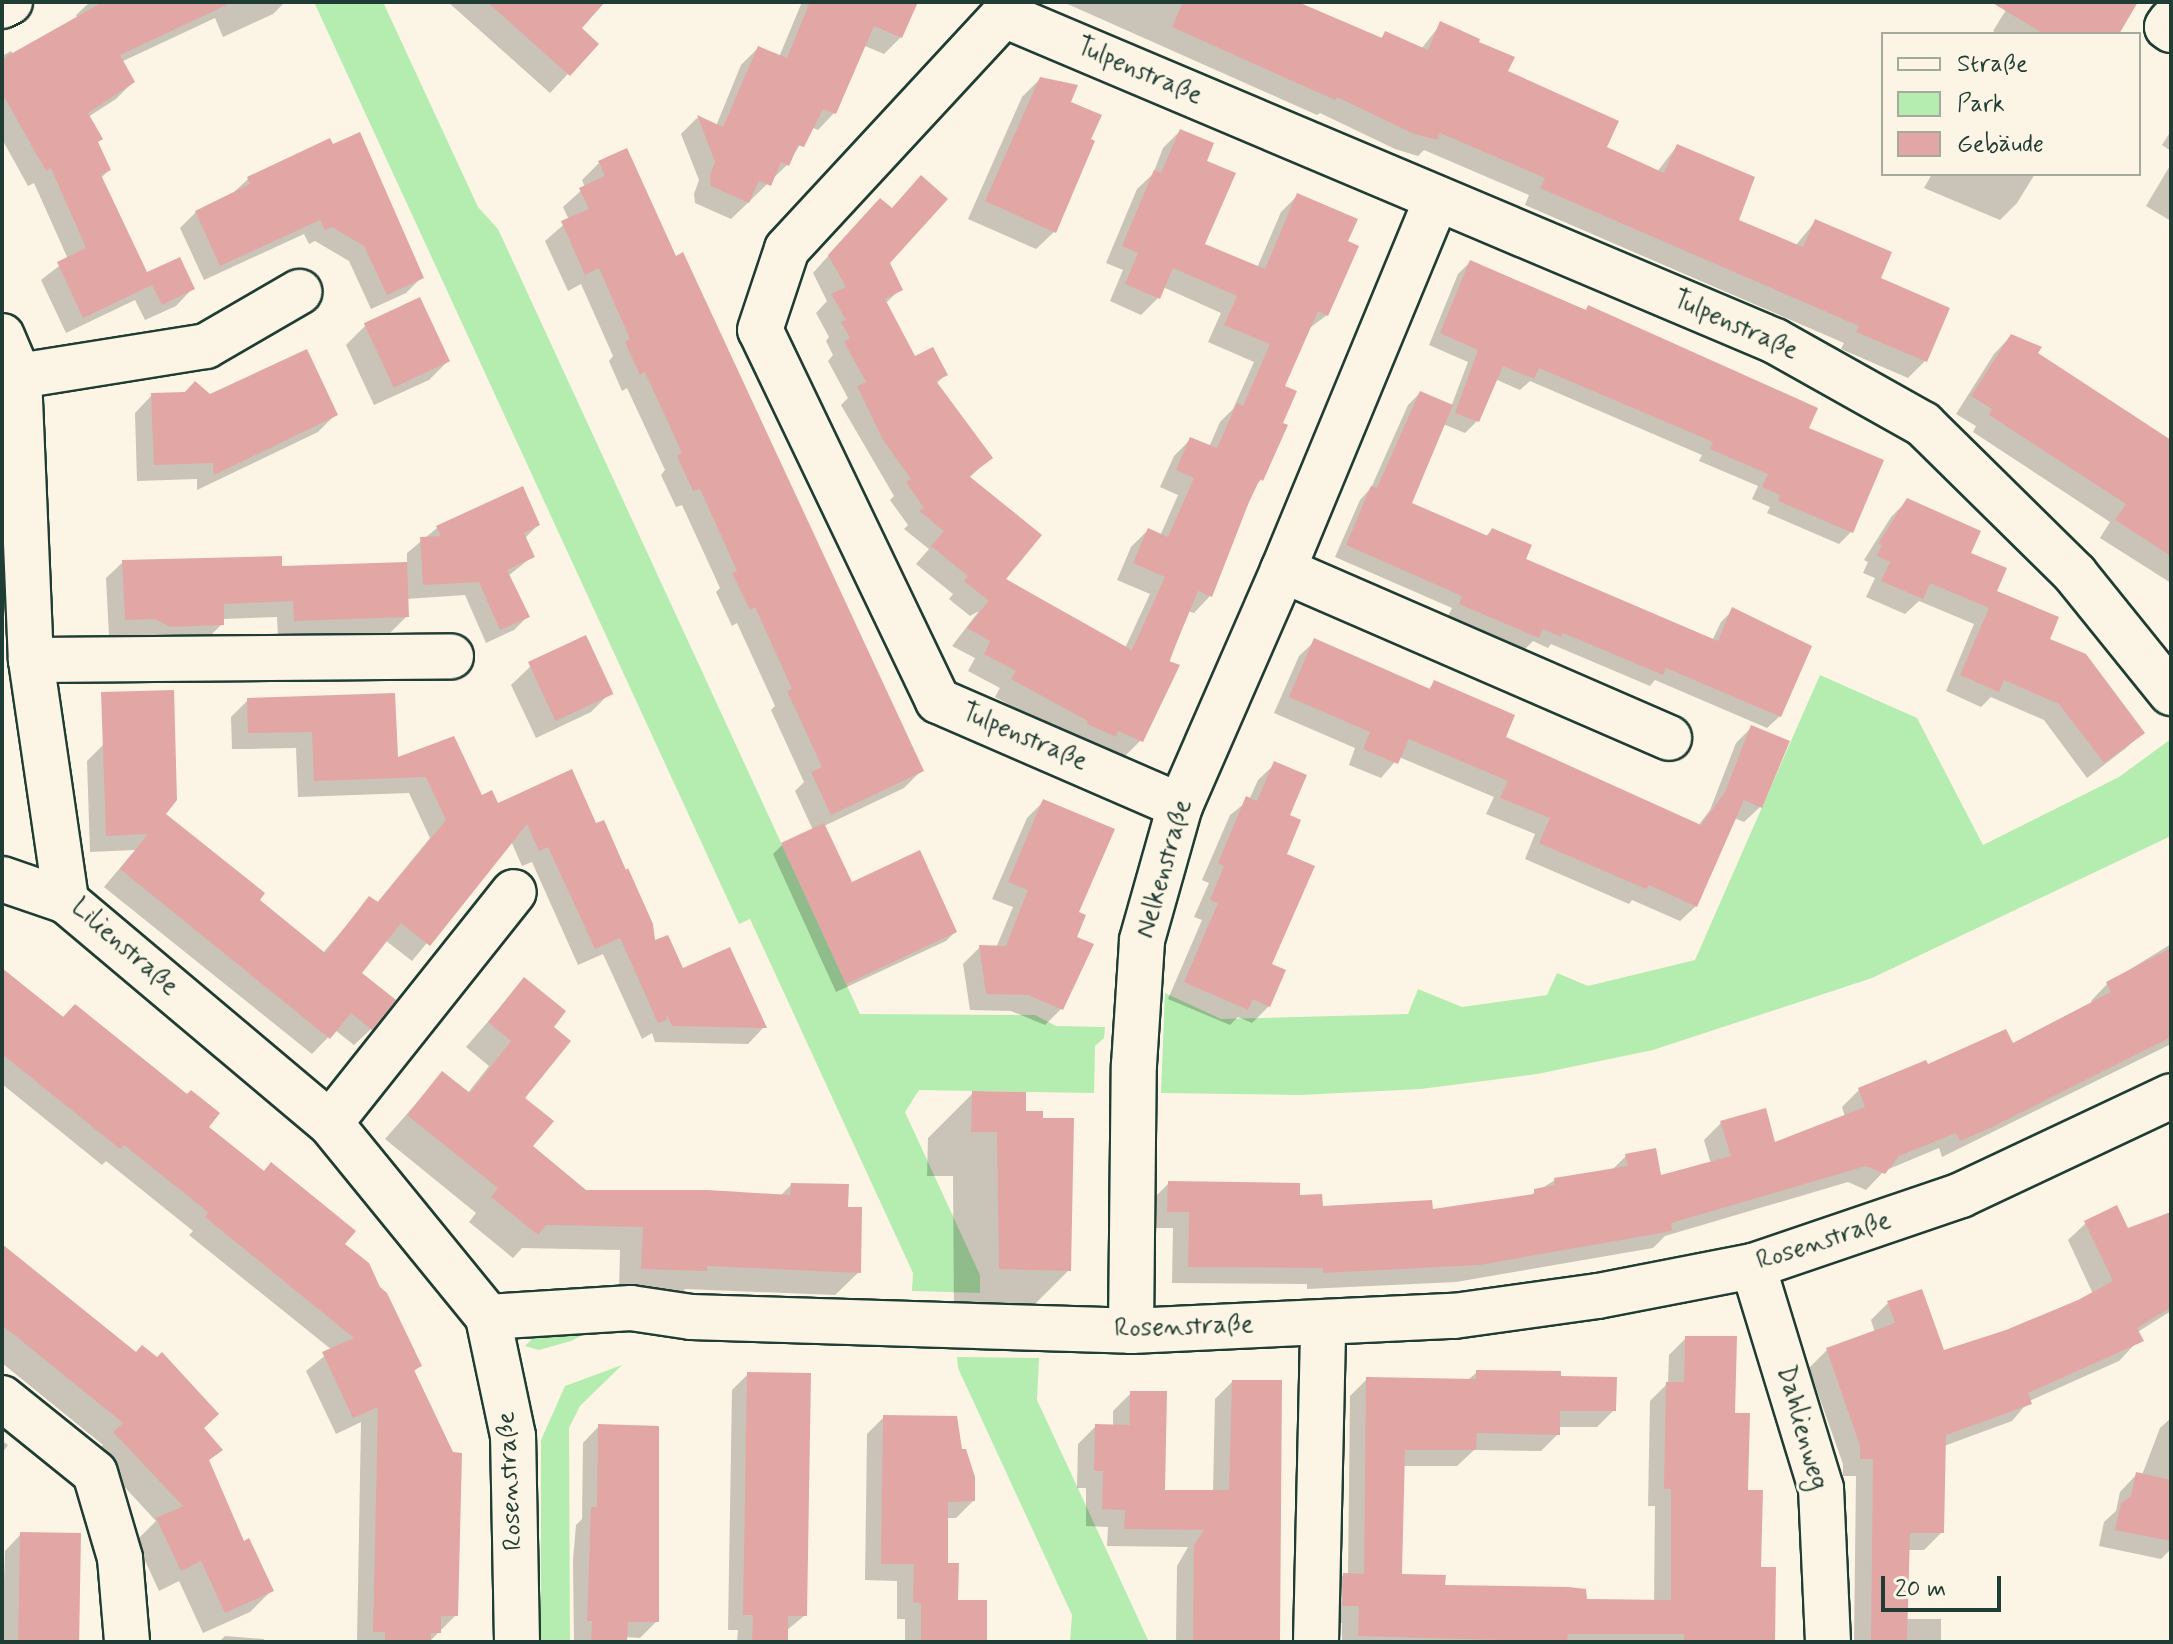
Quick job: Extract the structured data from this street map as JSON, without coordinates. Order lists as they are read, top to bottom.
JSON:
{
  "streets": {
    "street": [
      "Tulpenstraße",
      "Nelkenstraße",
      "Lilienstraße",
      "Rosenstraße",
      "Dahlienweg"
    ]
  },
  "crossings": [
    ["Tulpenstraße", "Nelkenstraße"],
    ["Nelkenstraße", "Rosenstraße"],
    ["Lilienstraße", "Rosenstraße"],
    ["Rosenstraße", "Dahlienweg"]
  ],
  "legend": ["Straße", "Park", "Gebäude"],
  "scale_bar": "20 m"
}
